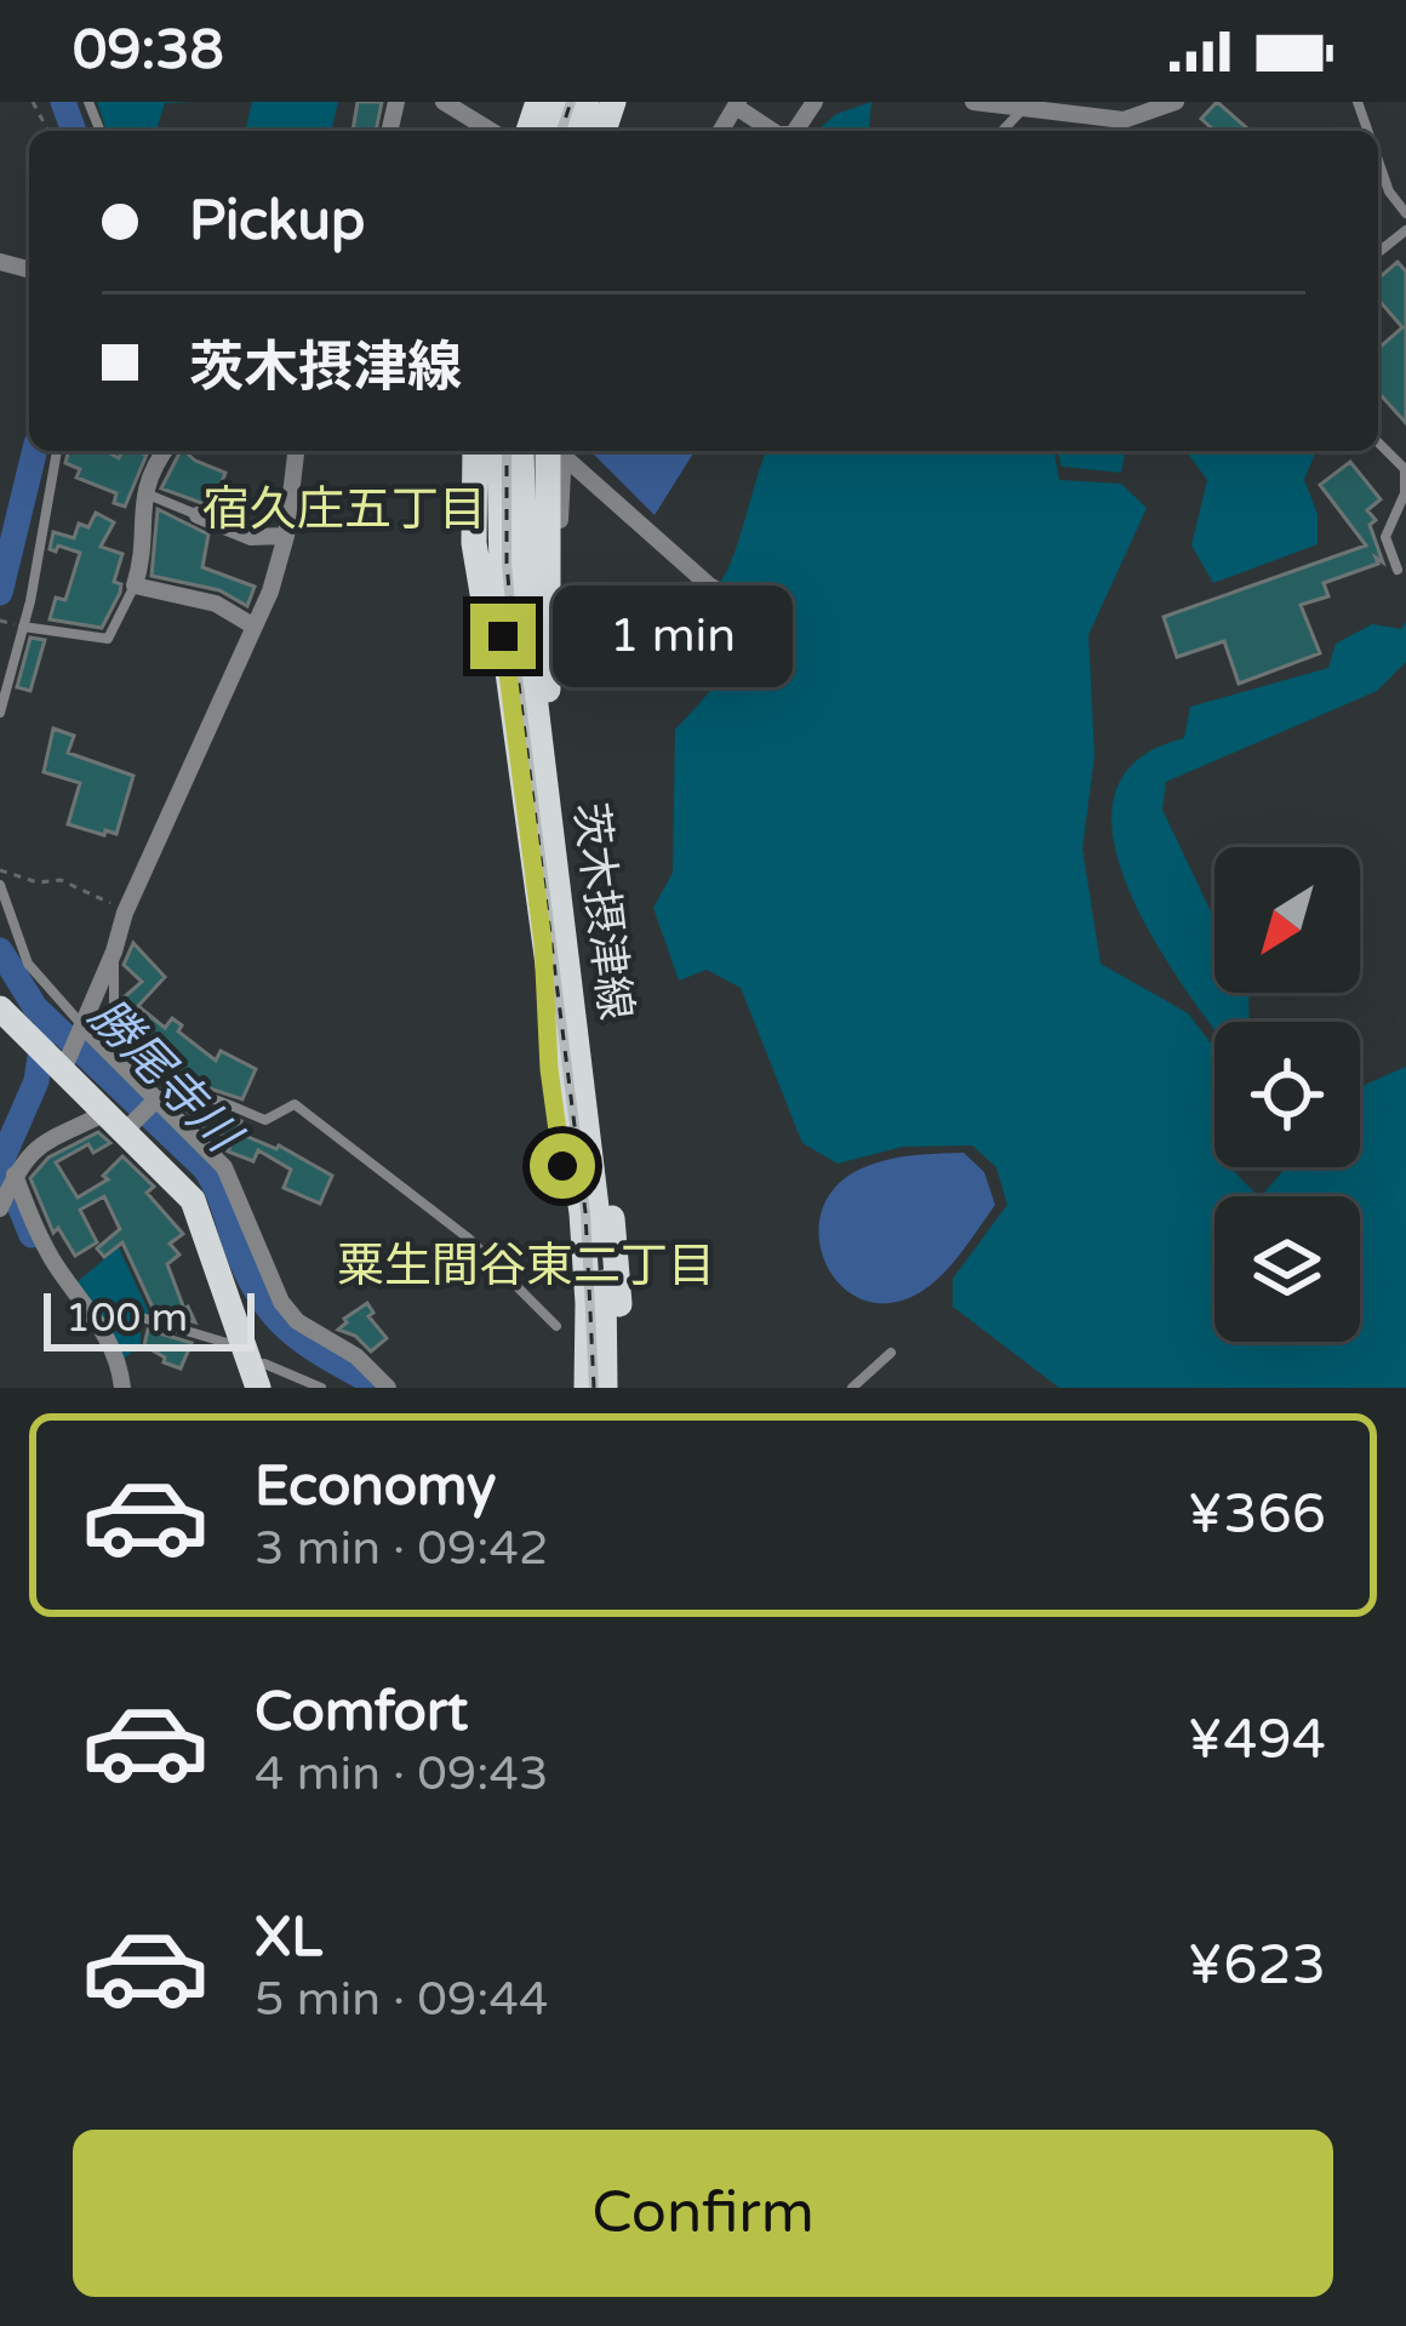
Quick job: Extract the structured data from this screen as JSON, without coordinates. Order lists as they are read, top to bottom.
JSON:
{
  "streets": {
    "main road": ["茨木摂津線"]
  },
  "districts": ["宿久庄五丁目", "粟生間谷東二丁目"],
  "water": ["勝尾寺川"],
  "scale_bar": "100 m",
  "north": "bottom left",
  "page": {
    "status": "09:38",
    "banner": ["Pickup", "茨木摂津線"],
    "bubble": "1 min",
    "scale": "100 m",
    "list": [
      {
        "name": "Economy",
        "note": "3 min · 09:42",
        "value": "¥366"
      },
      {
        "name": "Comfort",
        "note": "4 min · 09:43",
        "value": "¥494"
      },
      {
        "name": "XL",
        "note": "5 min · 09:44",
        "value": "¥623"
      }
    ],
    "buttons": "Confirm"
  }
}
